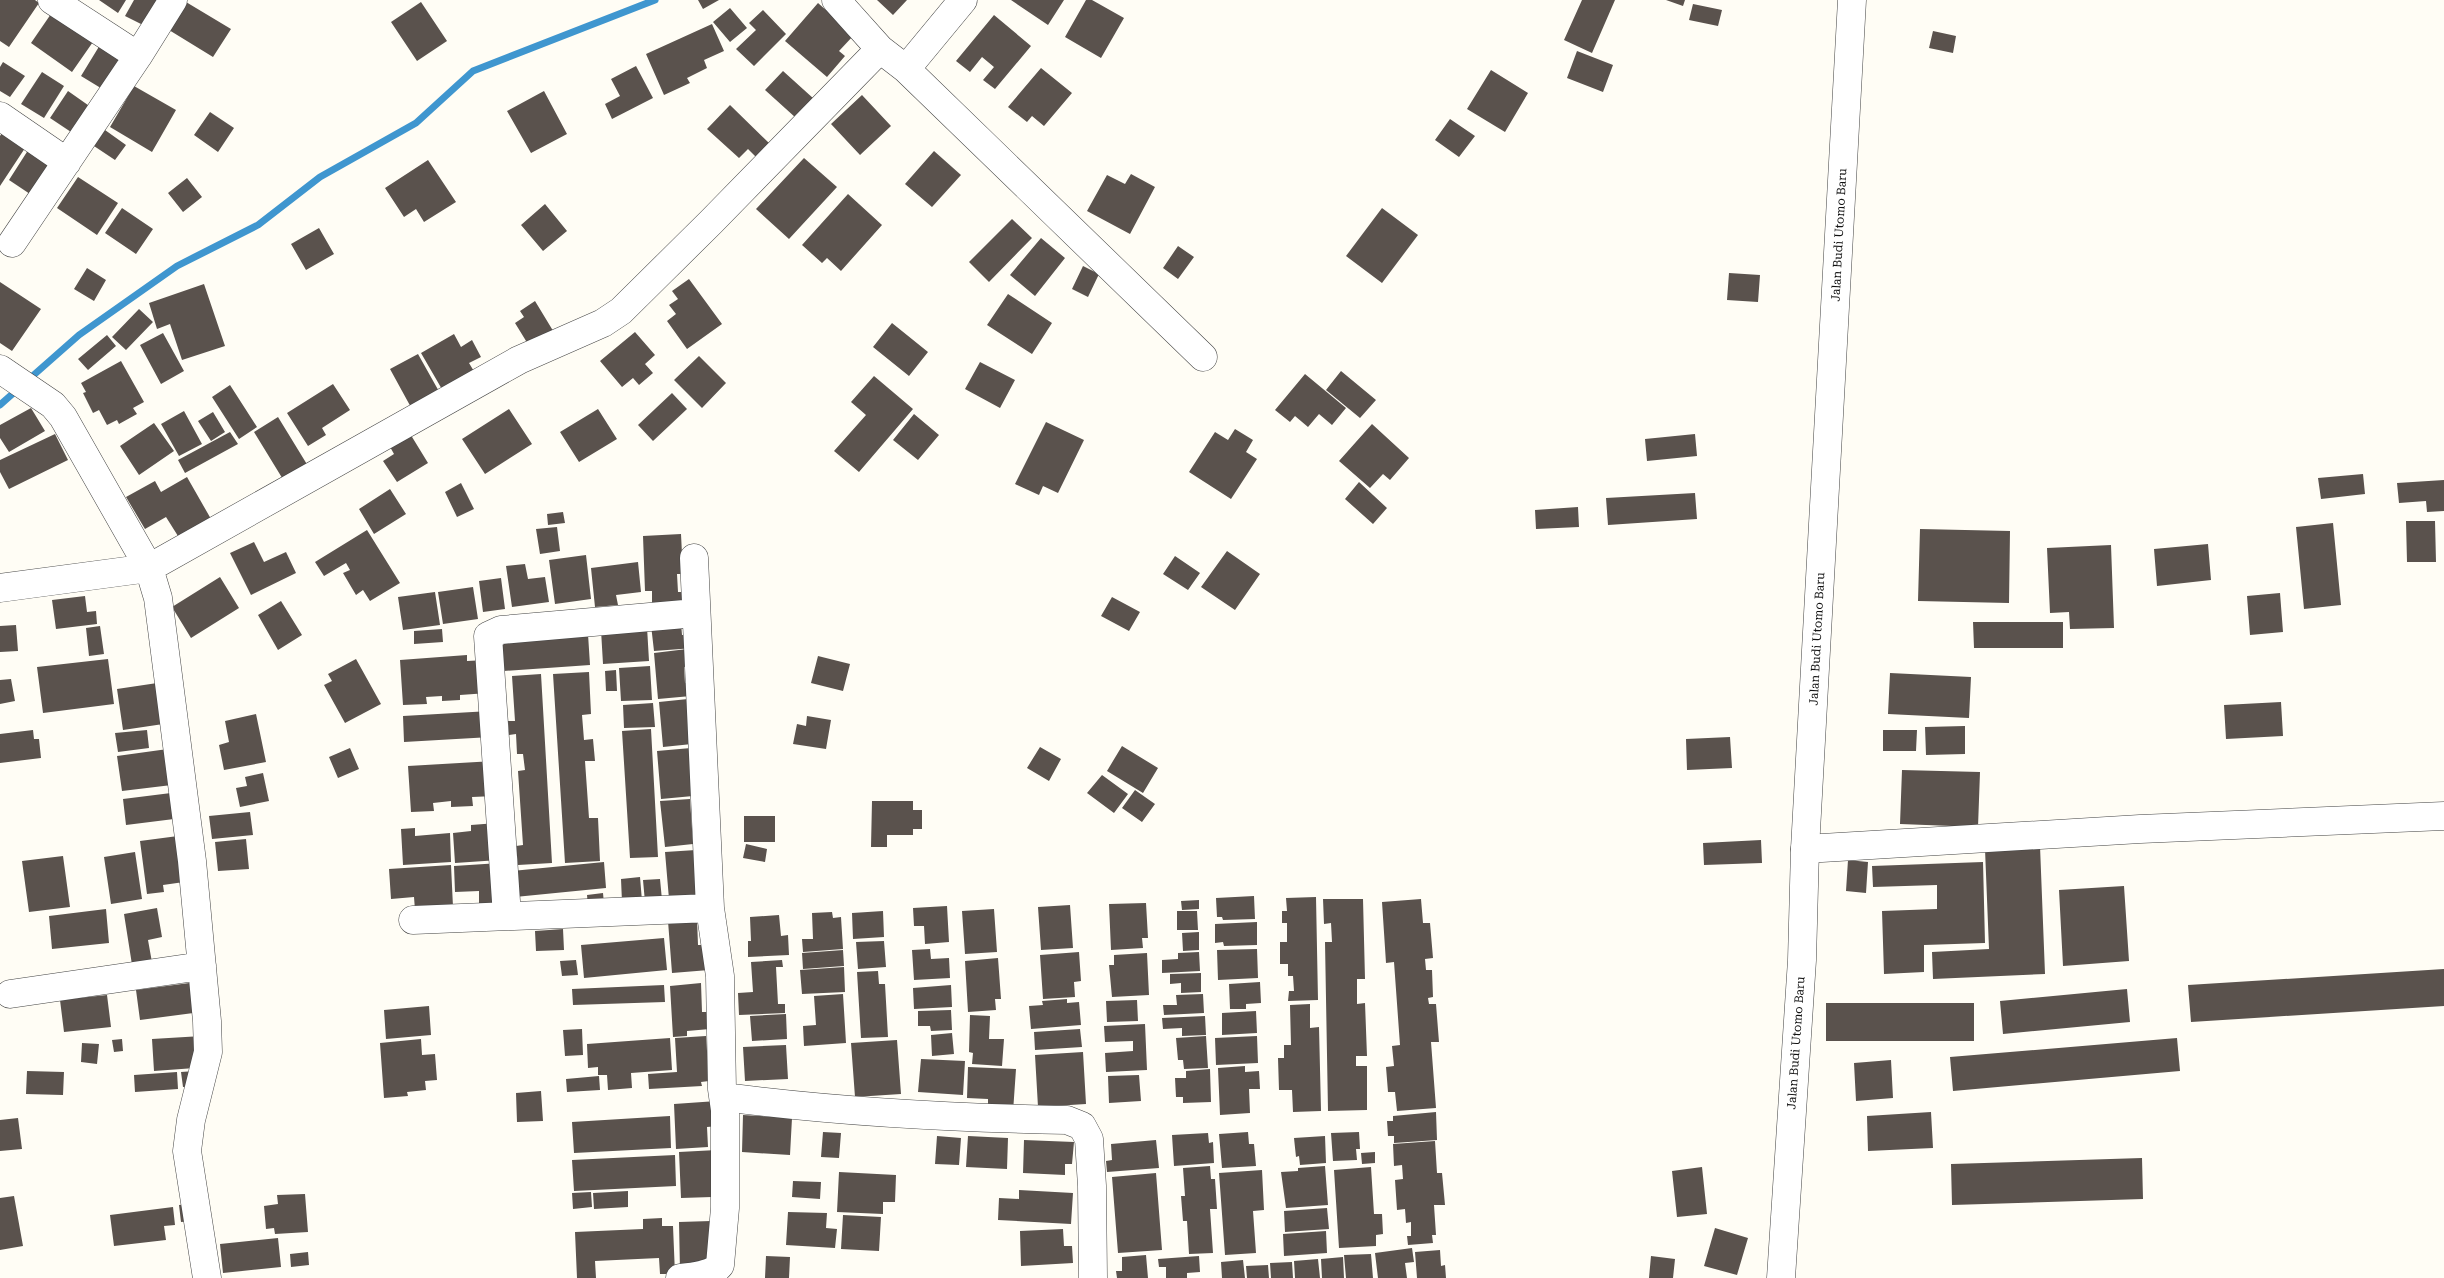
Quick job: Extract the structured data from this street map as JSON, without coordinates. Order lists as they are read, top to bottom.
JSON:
{
  "streets": {
    "street": ["Jalan Budi Utomo Baru"]
  }
}
